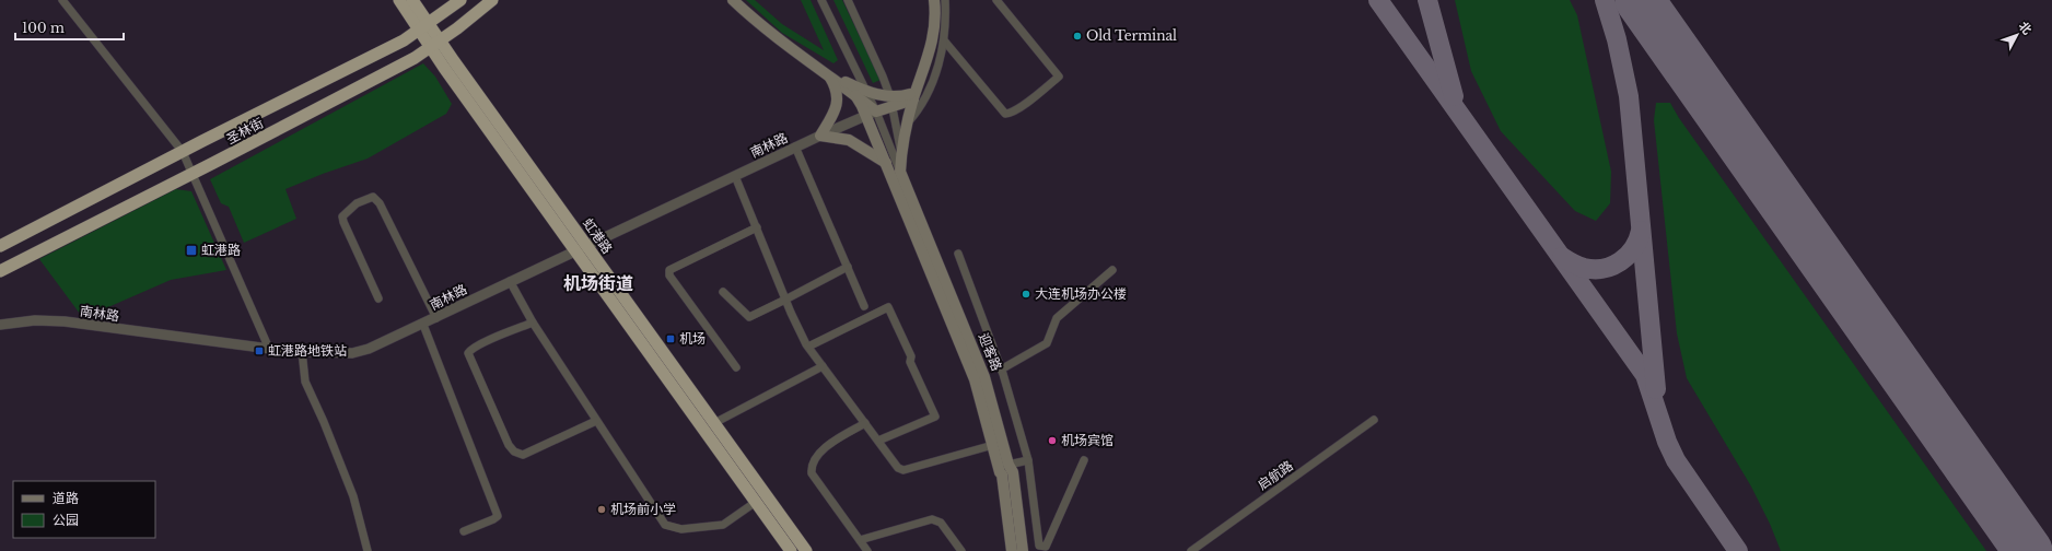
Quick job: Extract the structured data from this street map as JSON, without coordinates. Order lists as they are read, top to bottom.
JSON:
{
  "streets": {
    "highway": ["圣林街", "虹港路"],
    "main road": ["迎客路"],
    "street": ["南林路", "启航路"]
  },
  "crossings": [
    ["圣林街", "虹港路"],
    ["南林路", "虹港路"],
    ["南林路", "迎客路"]
  ],
  "districts": ["机场街道"],
  "places": {
    "other": [
      "Old Terminal",
      "大连机场办公楼",
      "机场宾馆",
      "机场前小学"
    ],
    "transit": ["虹港路", "机场", "虹港路地铁站"]
  },
  "legend": ["道路", "公园"],
  "scale_bar": "100 m",
  "north": "top right"
}
